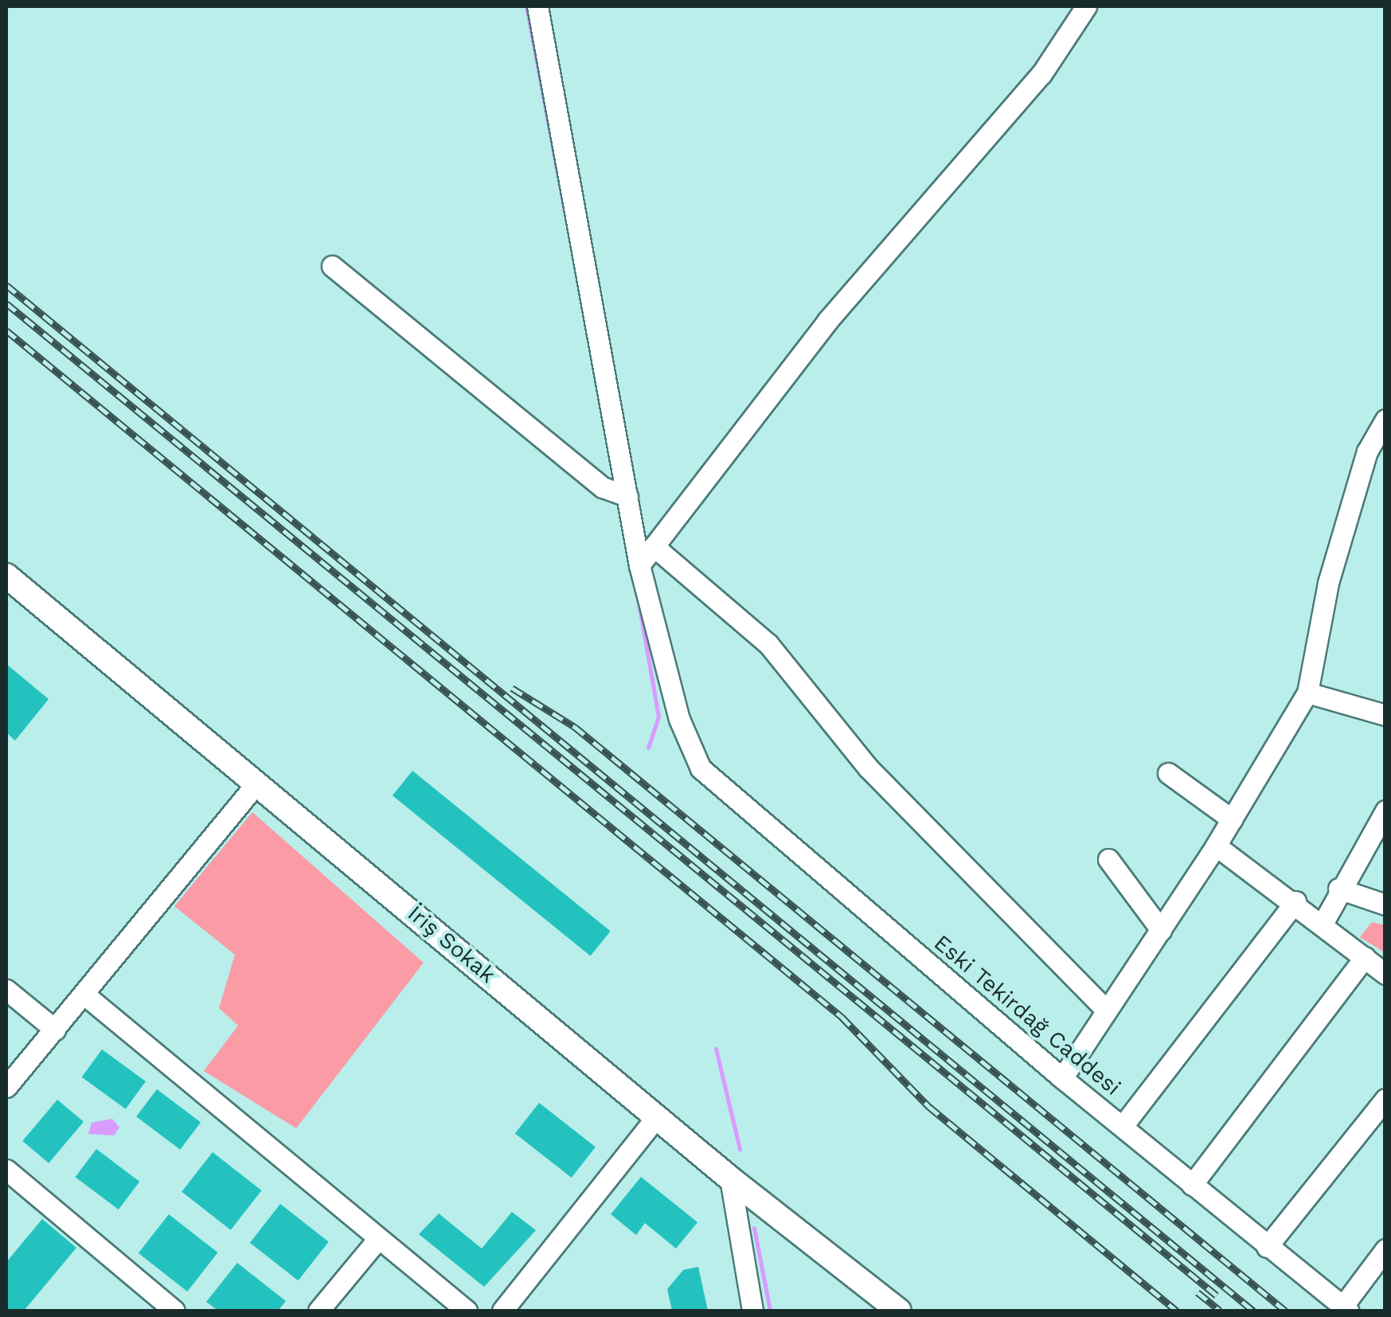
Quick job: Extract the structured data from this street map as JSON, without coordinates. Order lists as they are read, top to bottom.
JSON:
{
  "streets": {
    "main road": ["İriş Sokak"],
    "street": ["Eski Tekirdağ Caddesi"]
  }
}
